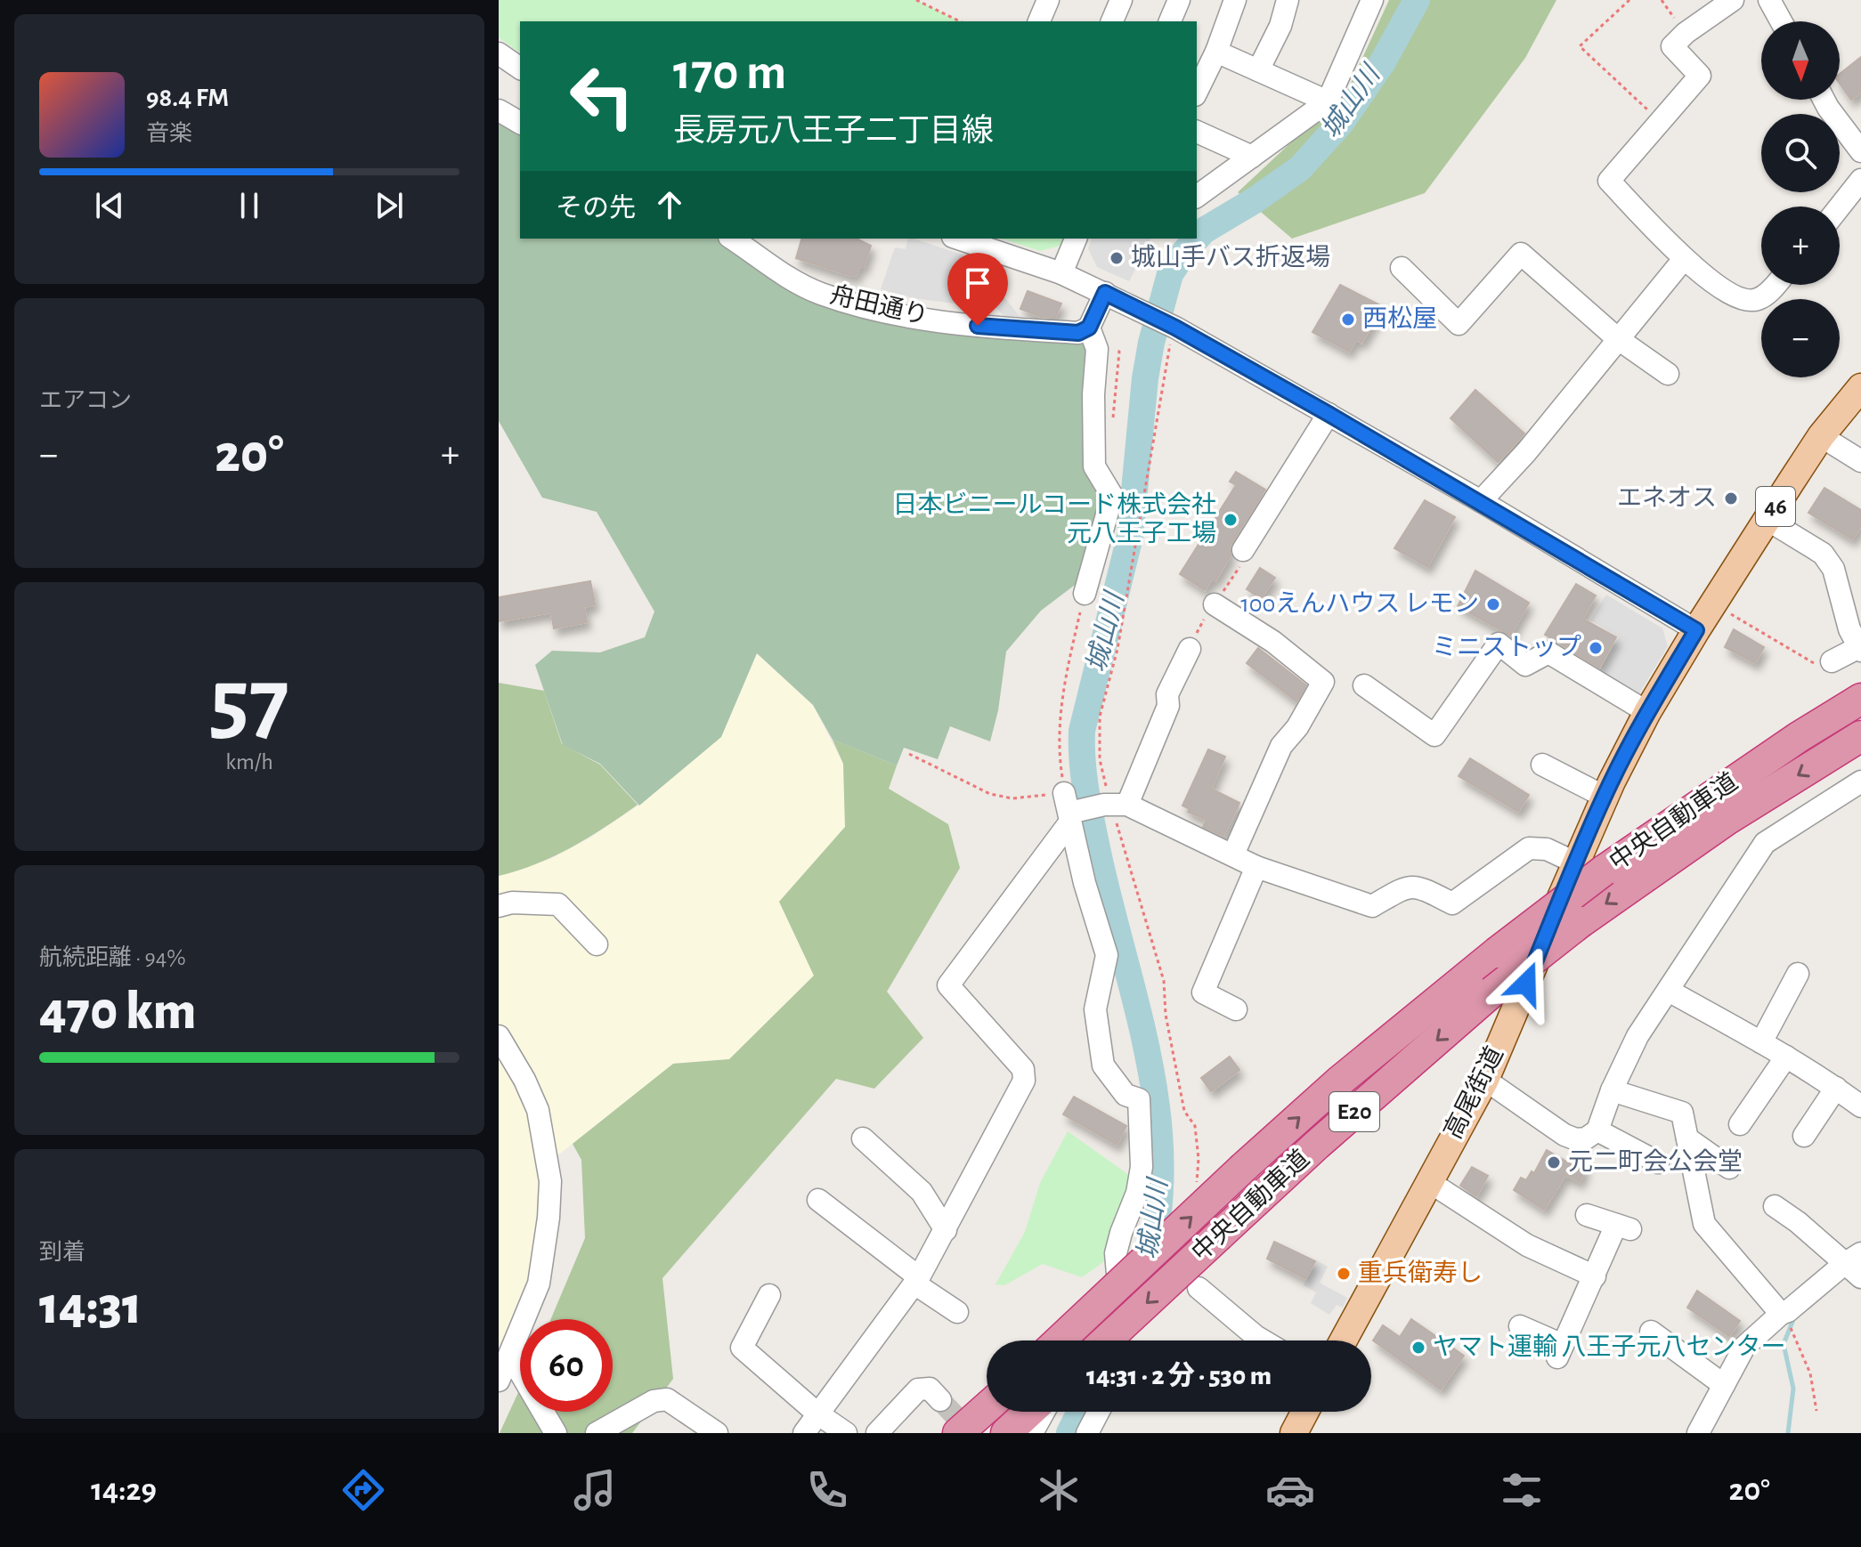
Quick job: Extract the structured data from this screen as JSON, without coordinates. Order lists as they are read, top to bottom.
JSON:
{
  "streets": {
    "highway": ["中央自動車道", "E20"],
    "main road": ["46", "高尾街道"],
    "street": ["舟田通り"]
  },
  "water": ["城山川"],
  "places": [
    "城山手バス折返場",
    "西松屋",
    "エネオス",
    "日本ビニールコード株式会社 元八王子工場",
    "100えんハウス レモン",
    "ミニストップ",
    "元二町会公会堂",
    "重兵衛寿し",
    "ヤマト運輸 八王子元八センター"
  ],
  "north": "bottom",
  "page": {
    "map_buttons": ["+", "−"],
    "turn": ["170 m", "長房元八王子二丁目線"],
    "song": ["98.4 FM", "音楽"],
    "then": "その先",
    "tile": [
      "エアコン",
      ["57", "km/h"],
      ["航続距離 · 94%", "470 km"],
      ["到着", "14:31"]
    ],
    "heat": ["−", "20°", "+"],
    "limit": "60",
    "trip": "14:31 · 2 分 · 530 m",
    "tabs": ["14:29", "20°"]
  }
}
